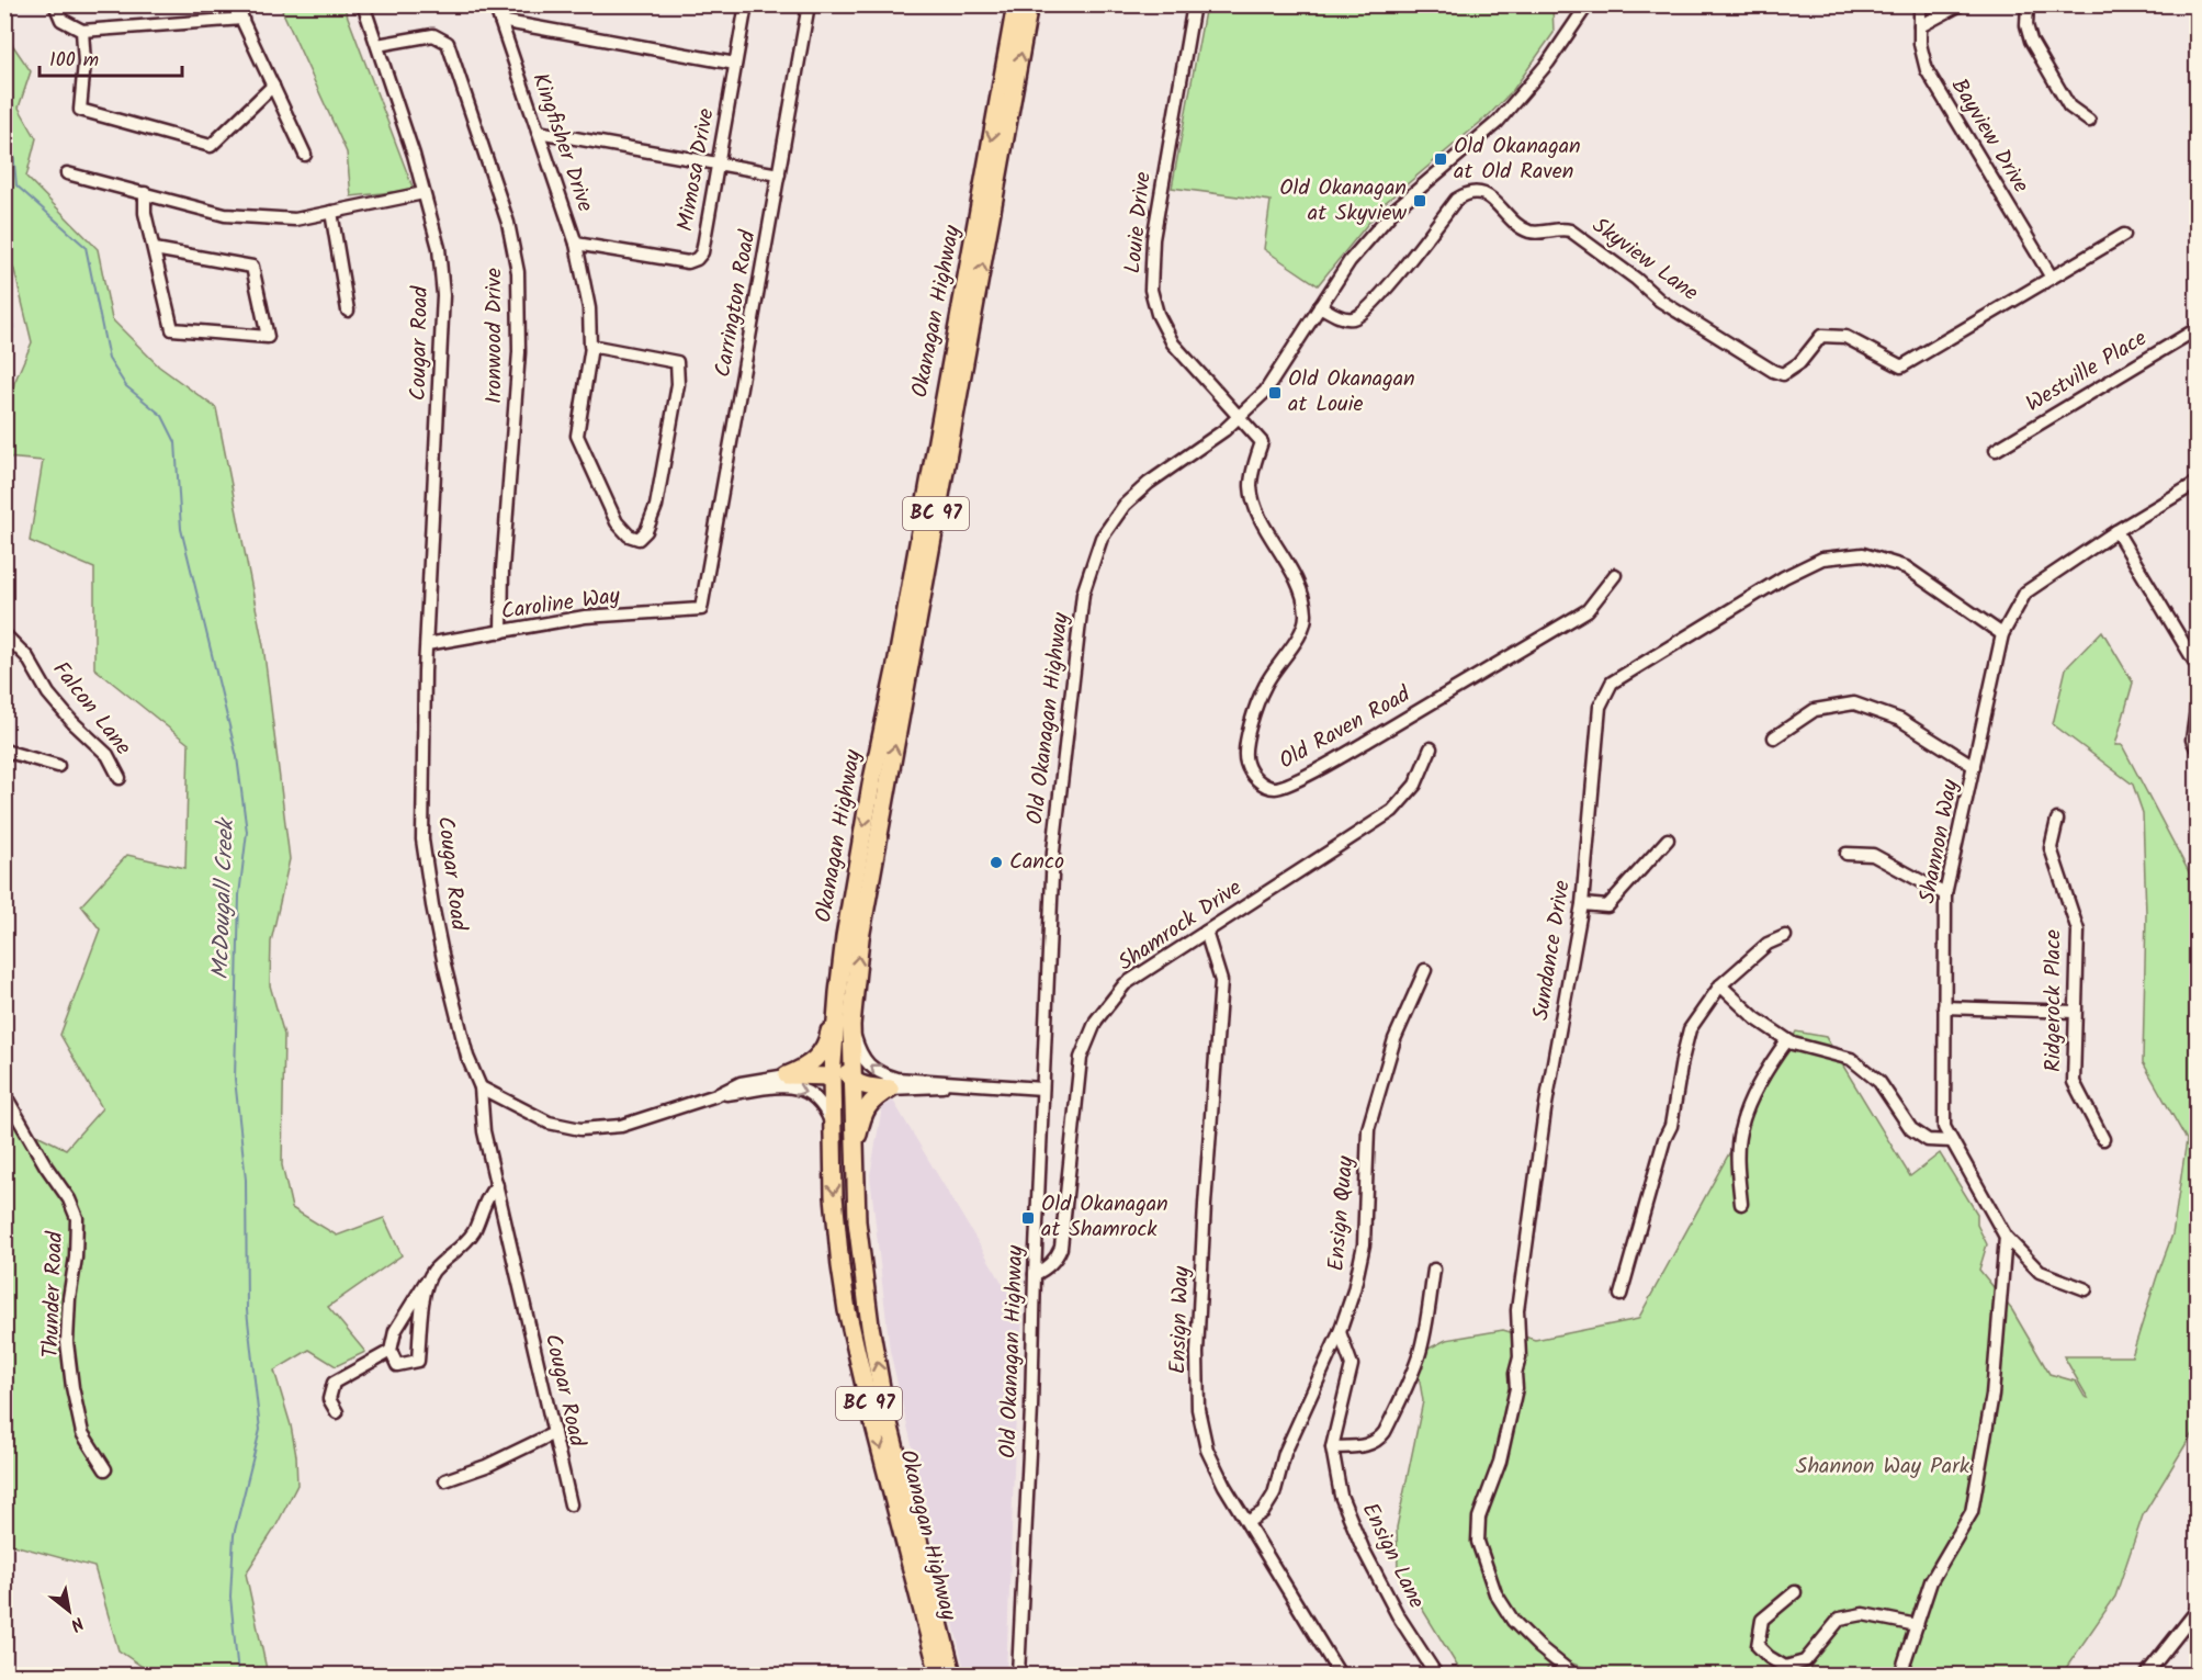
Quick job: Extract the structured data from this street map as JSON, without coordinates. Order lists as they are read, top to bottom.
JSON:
{
  "streets": {
    "highway": ["Okanagan Highway", "BC 97"],
    "street": [
      "Bayview Drive",
      "Kingfisher Drive",
      "Mimosa Drive",
      "Louie Drive",
      "Skyview Lane",
      "Carrington Road",
      "Ironwood Drive",
      "Cougar Road",
      "Westville Place",
      "Caroline Way",
      "Falcon Lane",
      "Old Okanagan Highway",
      "Old Raven Road",
      "Shannon Way",
      "Shamrock Drive",
      "Sundance Drive",
      "Ridgerock Place",
      "Ensign Quay",
      "Thunder Road",
      "Ensign Way",
      "Ensign Lane"
    ]
  },
  "crossings": [
    ["Bayview Drive", "Skyview Lane"],
    ["Kingfisher Drive", "Mimosa Drive"],
    ["Louie Drive", "Old Okanagan Highway"],
    ["Louie Drive", "Old Raven Road"],
    ["Skyview Lane", "Old Okanagan Highway"],
    ["Carrington Road", "Caroline Way"],
    ["Ironwood Drive", "Cougar Road"],
    ["Ironwood Drive", "Caroline Way"],
    ["Cougar Road", "Caroline Way"],
    ["Old Okanagan Highway", "Old Raven Road"],
    ["Old Okanagan Highway", "Shamrock Drive"],
    ["Shannon Way", "Sundance Drive"],
    ["Shamrock Drive", "Ensign Way"],
    ["Ensign Quay", "Ensign Way"],
    ["Ensign Quay", "Ensign Lane"]
  ],
  "water": ["McDougall Creek"],
  "parks": ["Shannon Way Park"],
  "places": {
    "transit": [
      "Old Okanagan at Old Raven",
      "Old Okanagan at Skyview",
      "Old Okanagan at Louie",
      "Old Okanagan at Shamrock"
    ],
    "other": ["Canco"]
  },
  "scale_bar": "100 m",
  "north": "bottom right"
}
